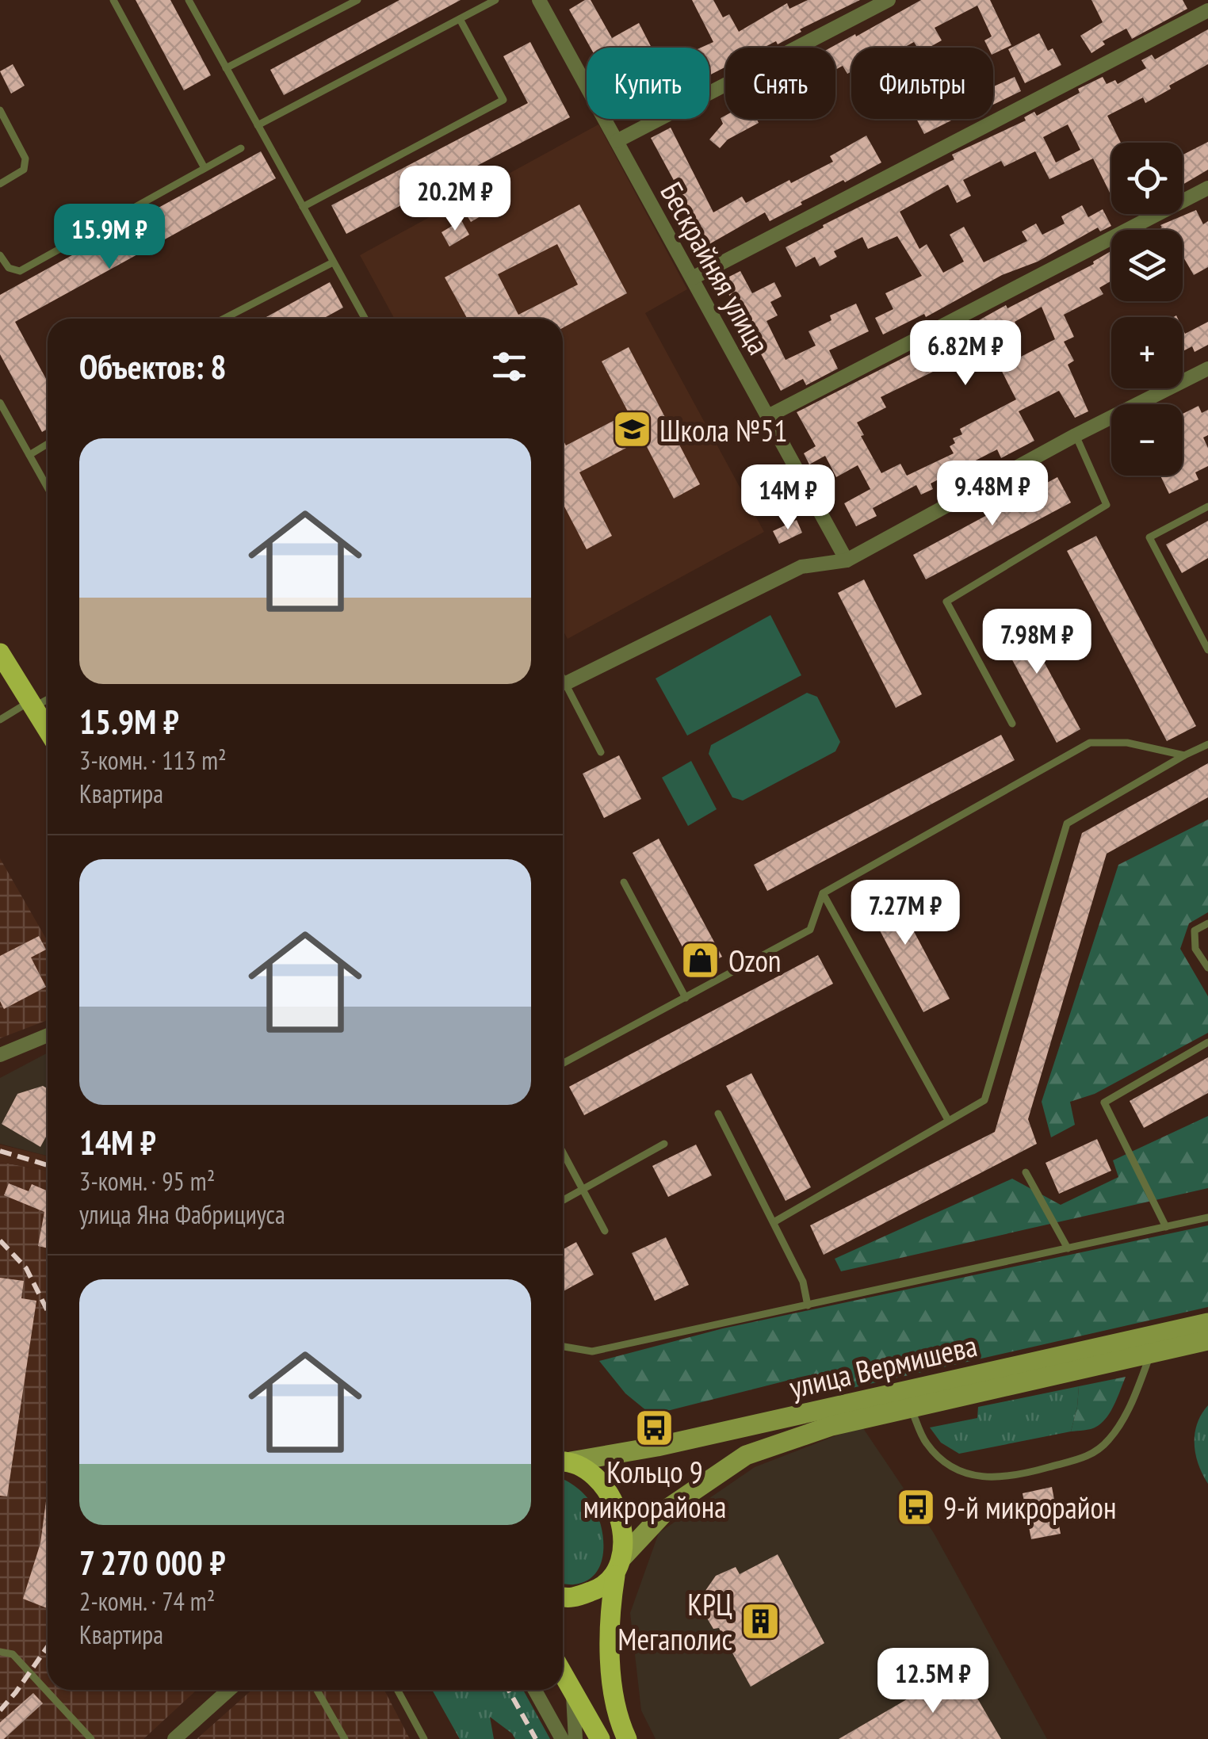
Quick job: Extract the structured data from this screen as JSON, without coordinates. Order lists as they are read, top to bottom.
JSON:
{
  "streets": {
    "main road": ["улица Вермишева"],
    "street": ["Бескрайняя улица"]
  },
  "places": {
    "school or university": ["Школа №51"],
    "shop": ["Ozon"],
    "bus stop": ["Кольцо 9 микрорайона", "9-й микрорайон"],
    "building": ["КРЦ Мегаполис"]
  },
  "page": {
    "chip": ["Купить", "Снять", "Фильтры"],
    "map_buttons": ["+", "−"],
    "price": [
      "20.2M ₽",
      "15.9M ₽",
      "6.82M ₽",
      "9.48M ₽",
      "14M ₽",
      "7.98M ₽",
      "7.27M ₽",
      "12.5M ₽"
    ],
    "heading": "Объектов: 8",
    "list": [
      {
        "name": "15.9M ₽",
        "note": "3-комн. · 113 m² · Квартира"
      },
      {
        "name": "14M ₽",
        "note": "3-комн. · 95 m² · улица Яна Фабрициуса"
      },
      {
        "name": "7 270 000 ₽",
        "note": "2-комн. · 74 m² · Квартира"
      }
    ]
  }
}
